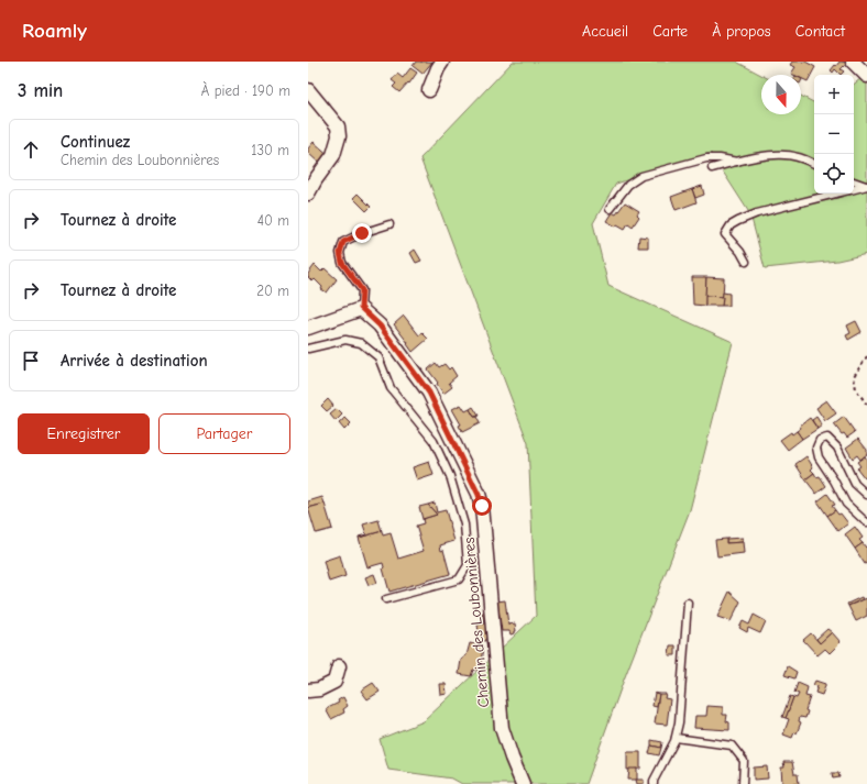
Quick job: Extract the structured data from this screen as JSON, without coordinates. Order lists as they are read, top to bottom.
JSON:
{
  "streets": {
    "street": ["Chemin des Loubonnières"]
  },
  "north": "bottom",
  "page": {
    "header": "Roamly",
    "nav": [
      "Accueil",
      "Carte",
      "À propos",
      "Contact"
    ],
    "heading": ["3 min", "À pied · 190 m"],
    "map_buttons": ["+", "−"],
    "list": [
      ["Continuez", "Chemin des Loubonnières", "130 m"],
      ["Tournez à droite", "40 m"],
      ["Tournez à droite", "20 m"],
      "Arrivée à destination"
    ],
    "buttons": ["Enregistrer", "Partager"]
  }
}
